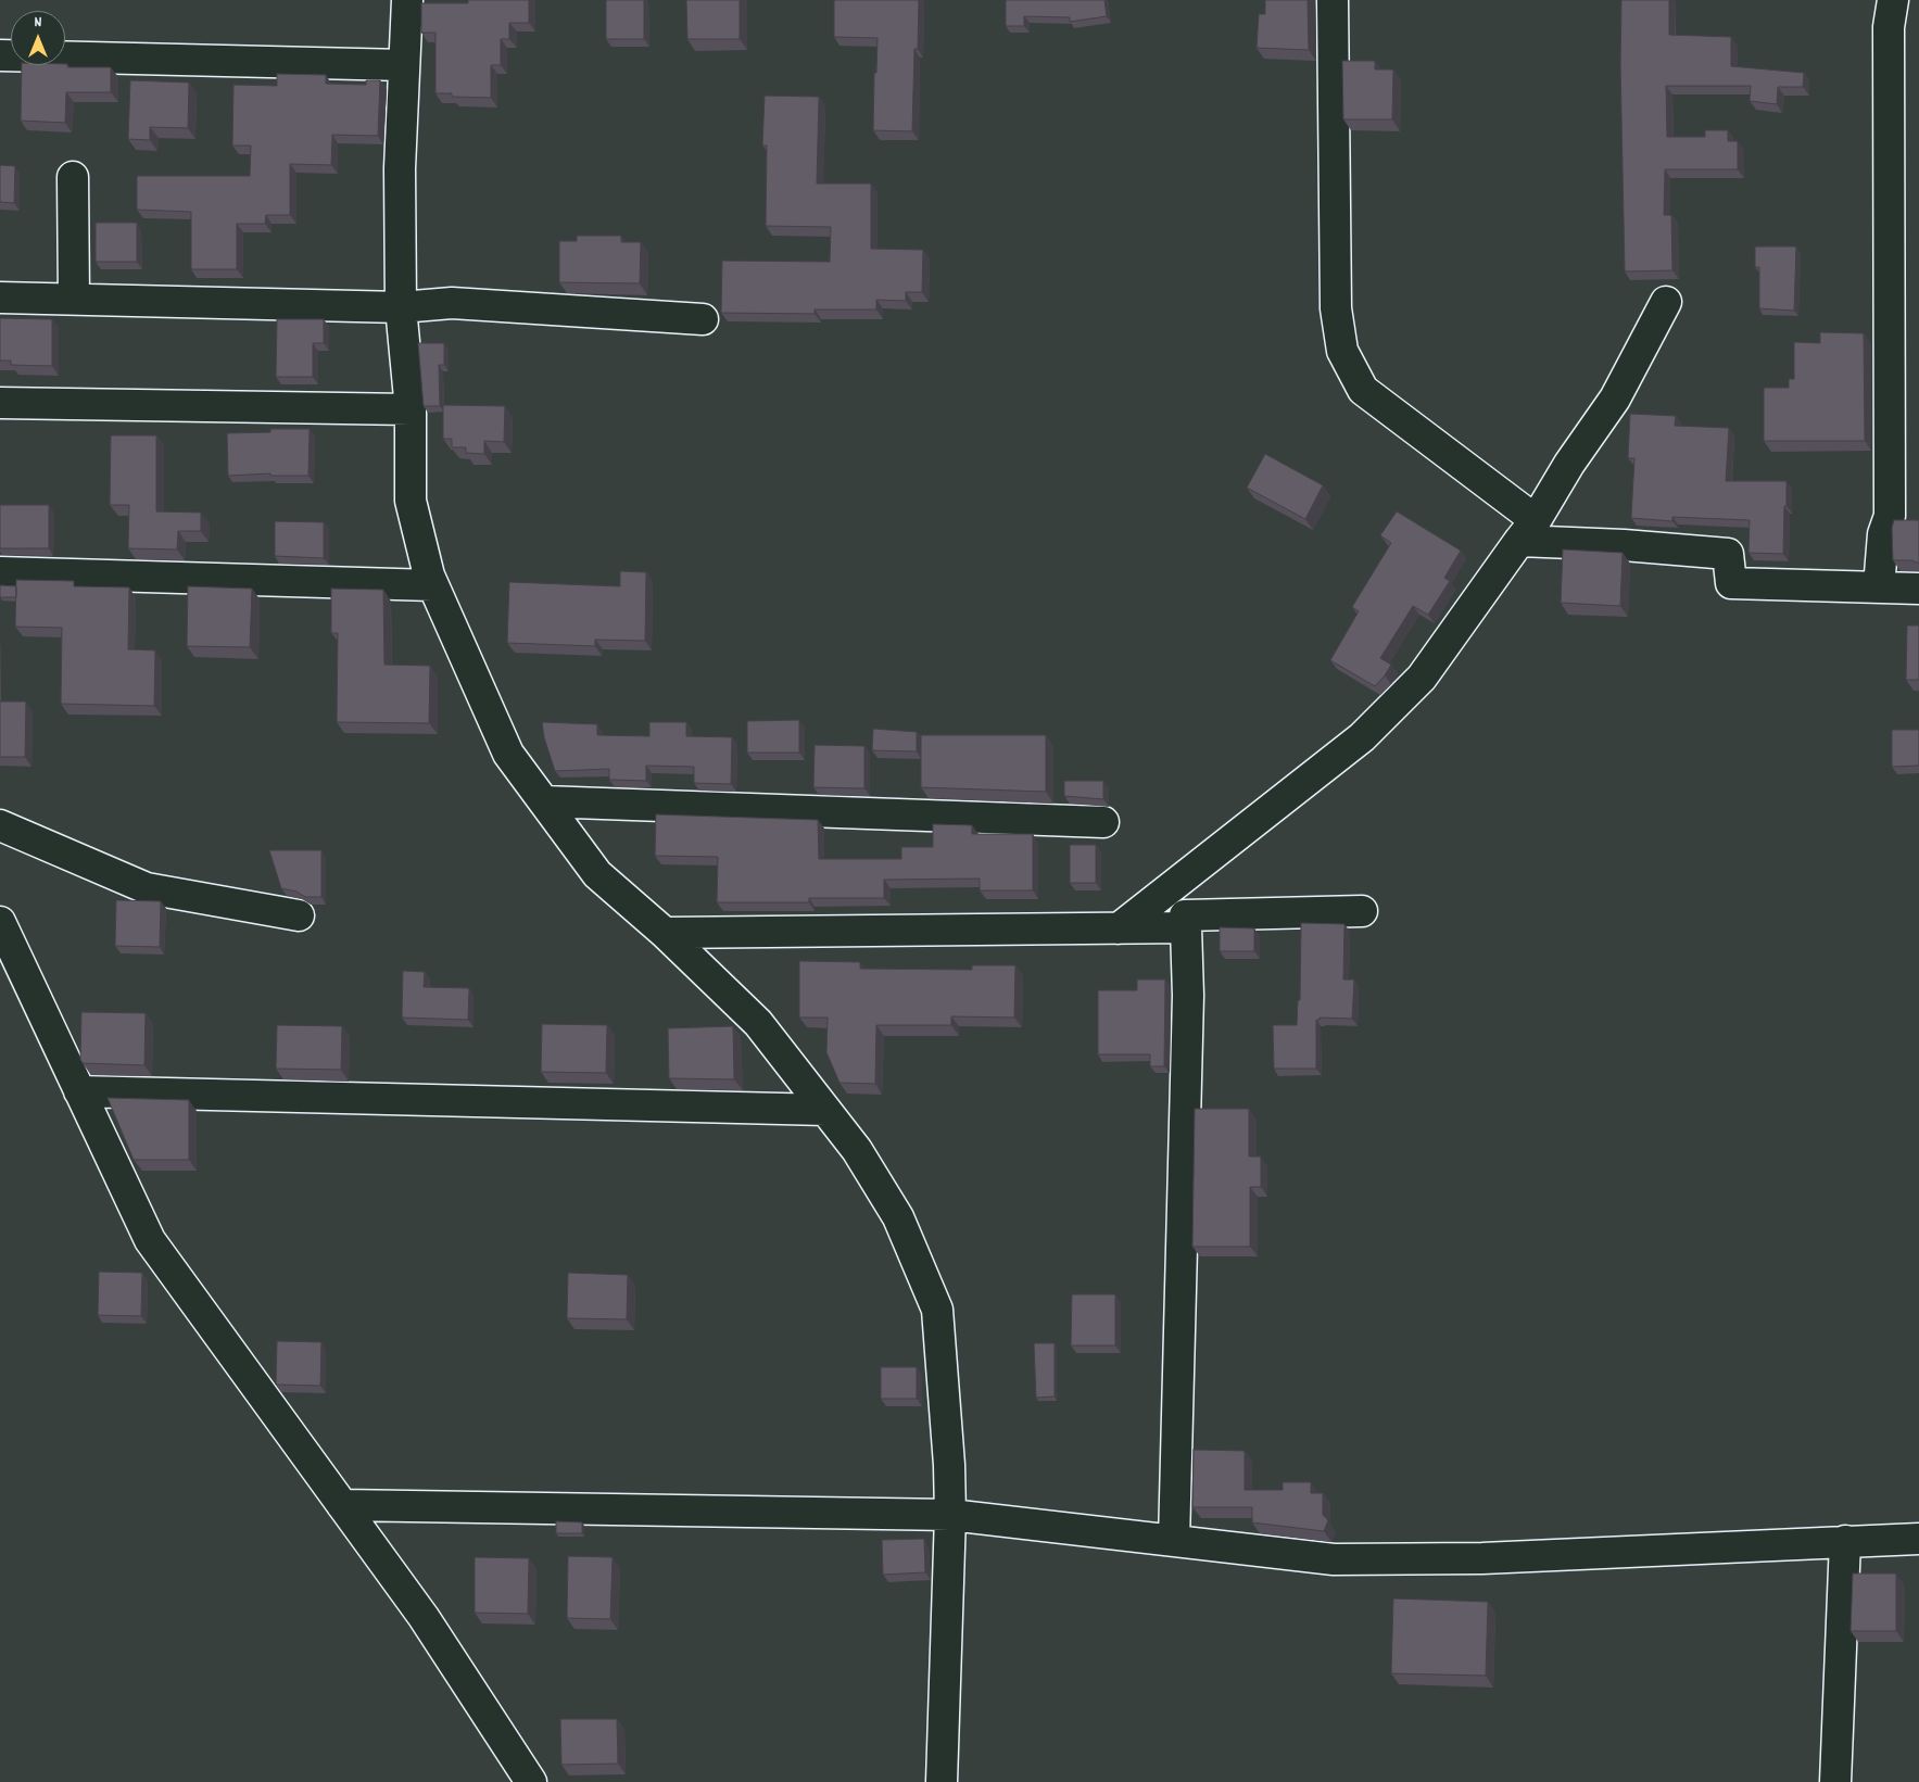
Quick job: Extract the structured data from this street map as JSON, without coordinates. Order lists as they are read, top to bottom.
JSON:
{
  "north": "top"
}
